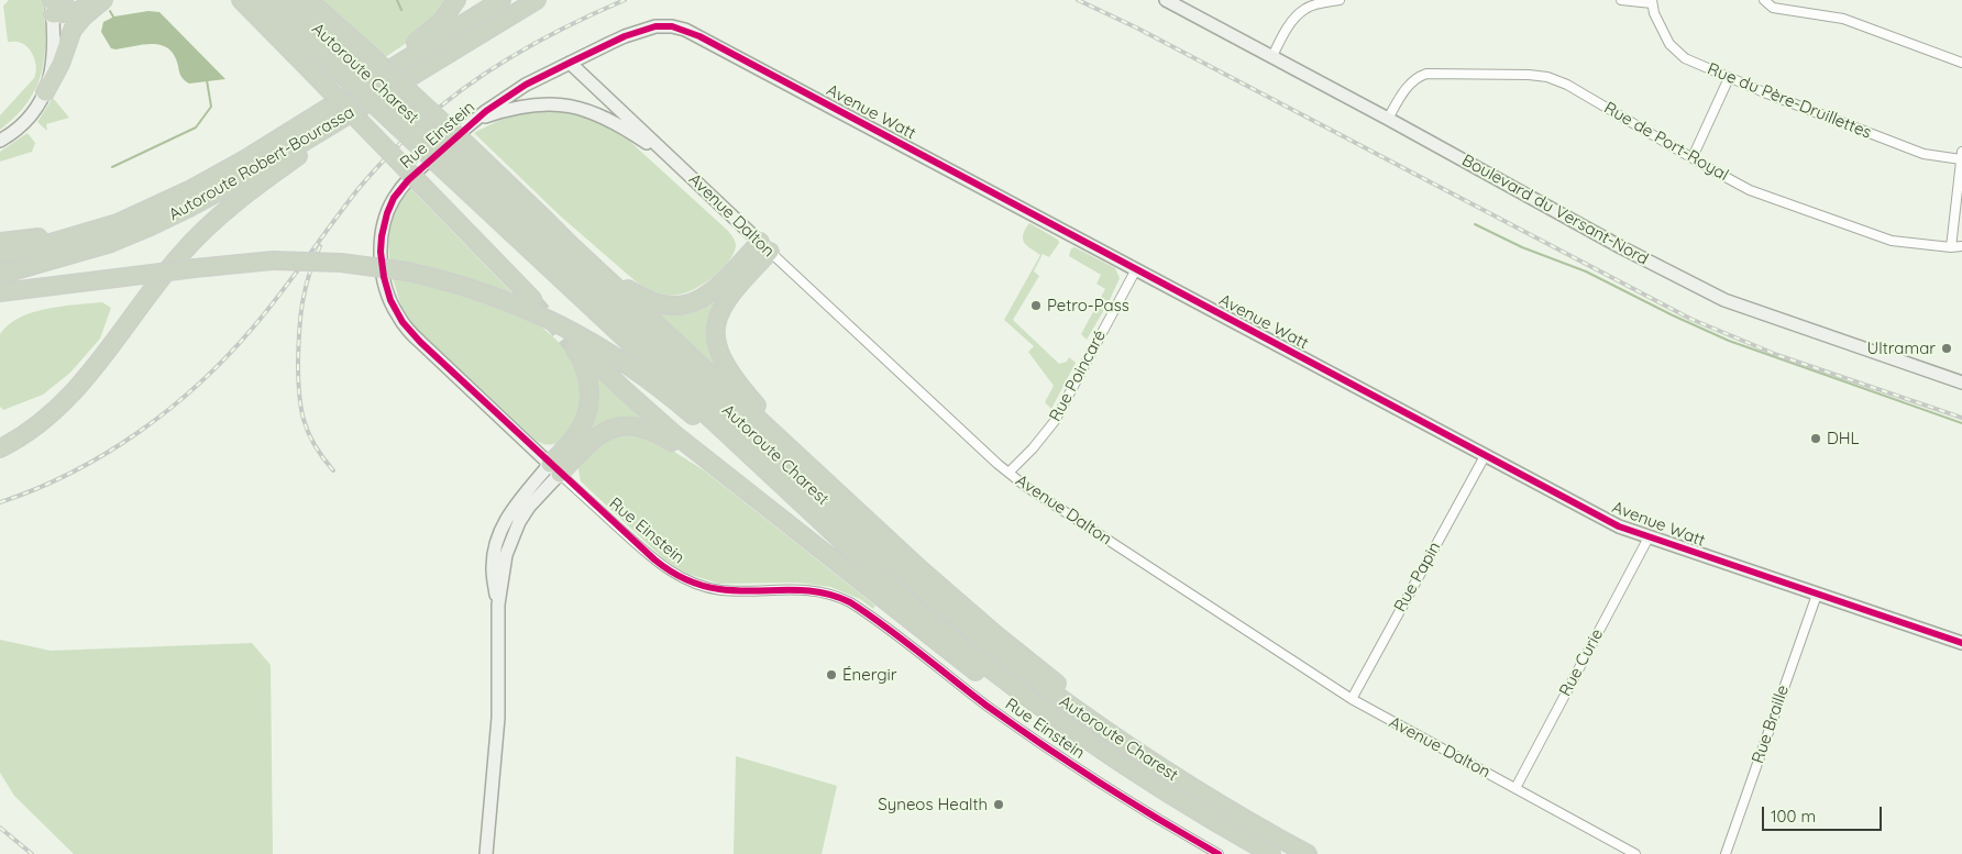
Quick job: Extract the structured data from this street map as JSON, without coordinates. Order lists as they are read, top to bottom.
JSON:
{
  "streets": {
    "highway": ["Autoroute Charest", "Autoroute Robert-Bourassa"],
    "street": [
      "Rue du Père-Druillettes",
      "Avenue Watt",
      "Rue Einstein",
      "Rue de Port-Royal",
      "Boulevard du Versant-Nord",
      "Avenue Dalton",
      "Rue Poincaré",
      "Rue Papin",
      "Rue Curie",
      "Rue Braille"
    ]
  },
  "crossings": [
    ["Avenue Watt", "Rue Einstein"],
    ["Avenue Watt", "Avenue Dalton"],
    ["Avenue Watt", "Rue Poincaré"],
    ["Avenue Watt", "Rue Papin"],
    ["Avenue Watt", "Rue Curie"],
    ["Avenue Watt", "Rue Braille"],
    ["Rue Einstein", "Avenue Dalton"],
    ["Rue de Port-Royal", "Boulevard du Versant-Nord"],
    ["Avenue Dalton", "Rue Poincaré"],
    ["Avenue Dalton", "Rue Papin"],
    ["Avenue Dalton", "Rue Curie"]
  ],
  "places": [
    "Petro-Pass",
    "Ultramar",
    "DHL",
    "Énergir",
    "Syneos Health"
  ],
  "scale_bar": "100 m"
}
